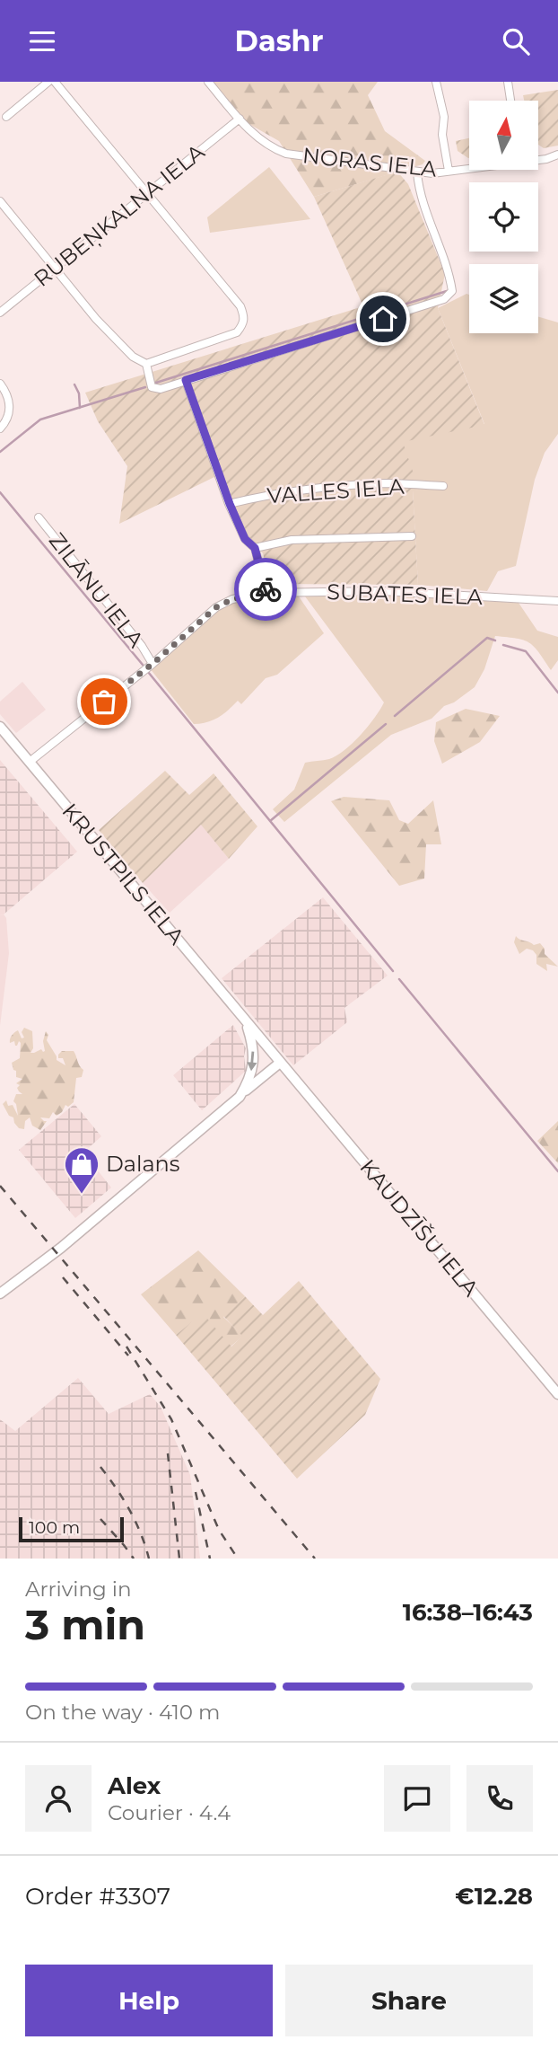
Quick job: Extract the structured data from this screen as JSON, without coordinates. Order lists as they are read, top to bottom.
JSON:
{
  "streets": {
    "street": [
      "NORAS IELA",
      "RUBEŅKALNA IELA",
      "VALLES IELA",
      "ZILĀNU IELA",
      "SUBATES IELA",
      "KRUSTPILS IELA",
      "KAUDZĪŠU IELA"
    ]
  },
  "crossings": [
    ["NORAS IELA", "RUBEŅKALNA IELA"],
    ["ZILĀNU IELA", "SUBATES IELA"],
    ["SUBATES IELA", "KRUSTPILS IELA"],
    ["KRUSTPILS IELA", "KAUDZĪŠU IELA"]
  ],
  "places": {
    "shop": ["Dalans"]
  },
  "scale_bar": "100 m",
  "north": "top",
  "page": {
    "header": "Dashr",
    "scale": "100 m",
    "heading": ["3 min", "Arriving in", "16:38–16:43"],
    "panel": [
      "Alex",
      "Courier · 4.4",
      "Order #3307",
      "€12.28"
    ],
    "bar": "On the way · 410 m",
    "buttons": ["Help", "Share"]
  }
}
